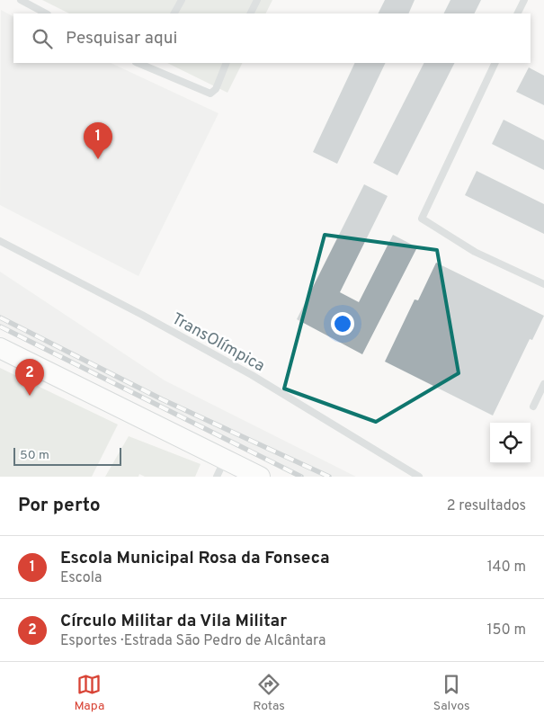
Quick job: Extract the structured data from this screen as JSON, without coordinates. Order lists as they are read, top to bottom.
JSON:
{
  "streets": {
    "lane": ["TransOlímpica"]
  },
  "scale_bar": "50 m",
  "page": {
    "search": "Pesquisar aqui",
    "pins": ["1", "2"],
    "scale": "50 m",
    "heading": ["Por perto", "2 resultados"],
    "list": [
      {
        "mark": "1",
        "name": "Escola Municipal Rosa da Fonseca",
        "note": "Escola",
        "value": "140 m"
      },
      {
        "mark": "2",
        "name": "Círculo Militar da Vila Militar",
        "note": "Esportes · Estrada São Pedro de Alcântara",
        "value": "150 m"
      }
    ],
    "nav": ["Mapa", "Rotas", "Salvos"]
  }
}
